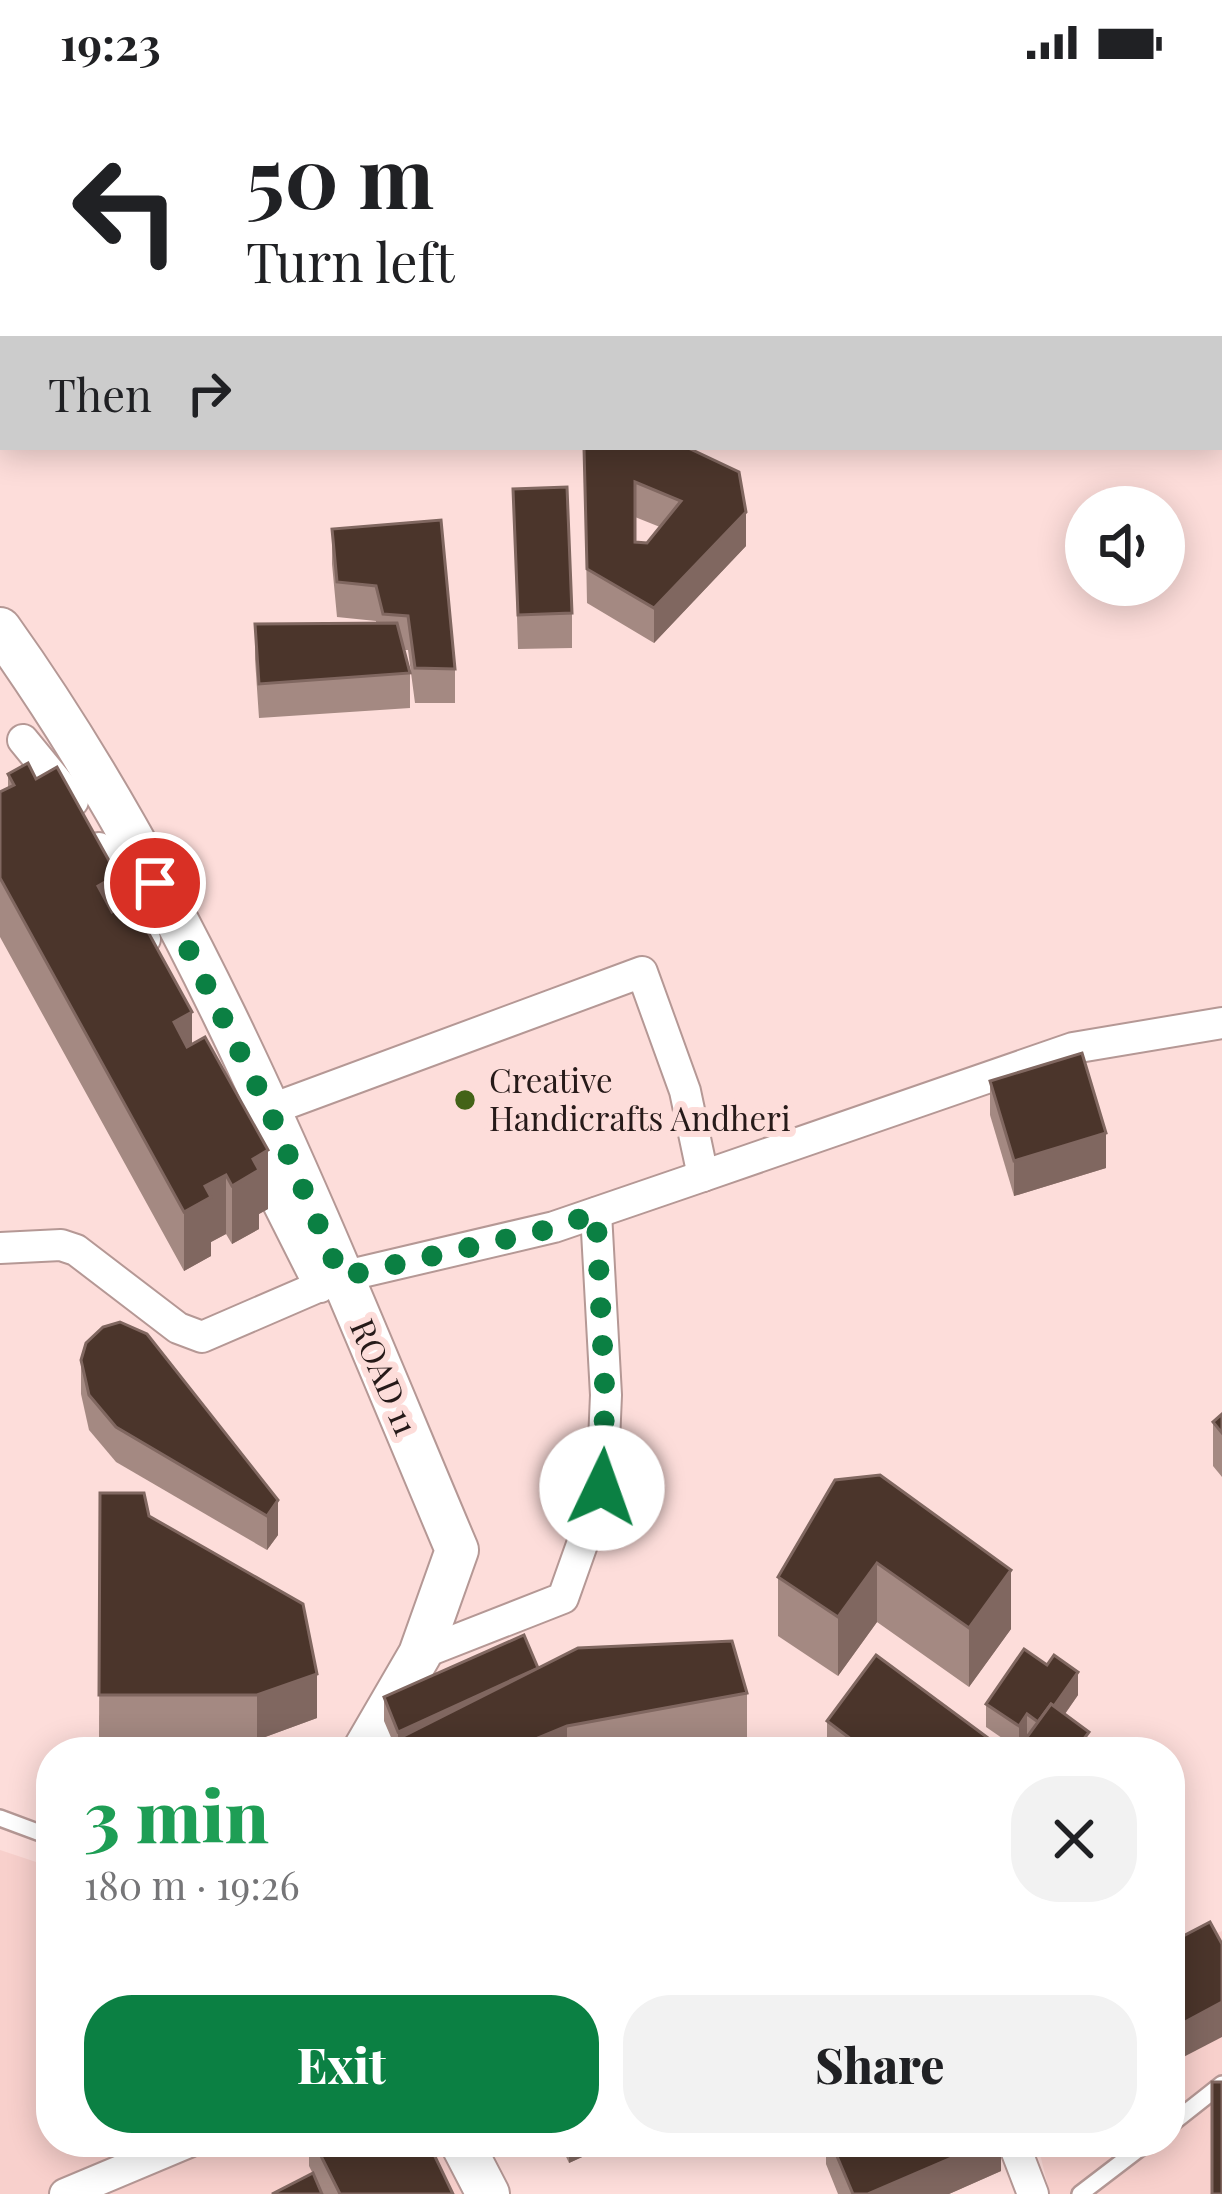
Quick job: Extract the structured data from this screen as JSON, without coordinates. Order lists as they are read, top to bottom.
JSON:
{
  "streets": {
    "street": ["ROAD 11"]
  },
  "places": ["Creative Handicrafts Andheri"],
  "page": {
    "status": "19:23",
    "turn": ["50 m", "Turn left"],
    "then": "Then",
    "heading": ["3 min", "180 m · 19:26"],
    "buttons": ["Exit", "Share"]
  }
}
